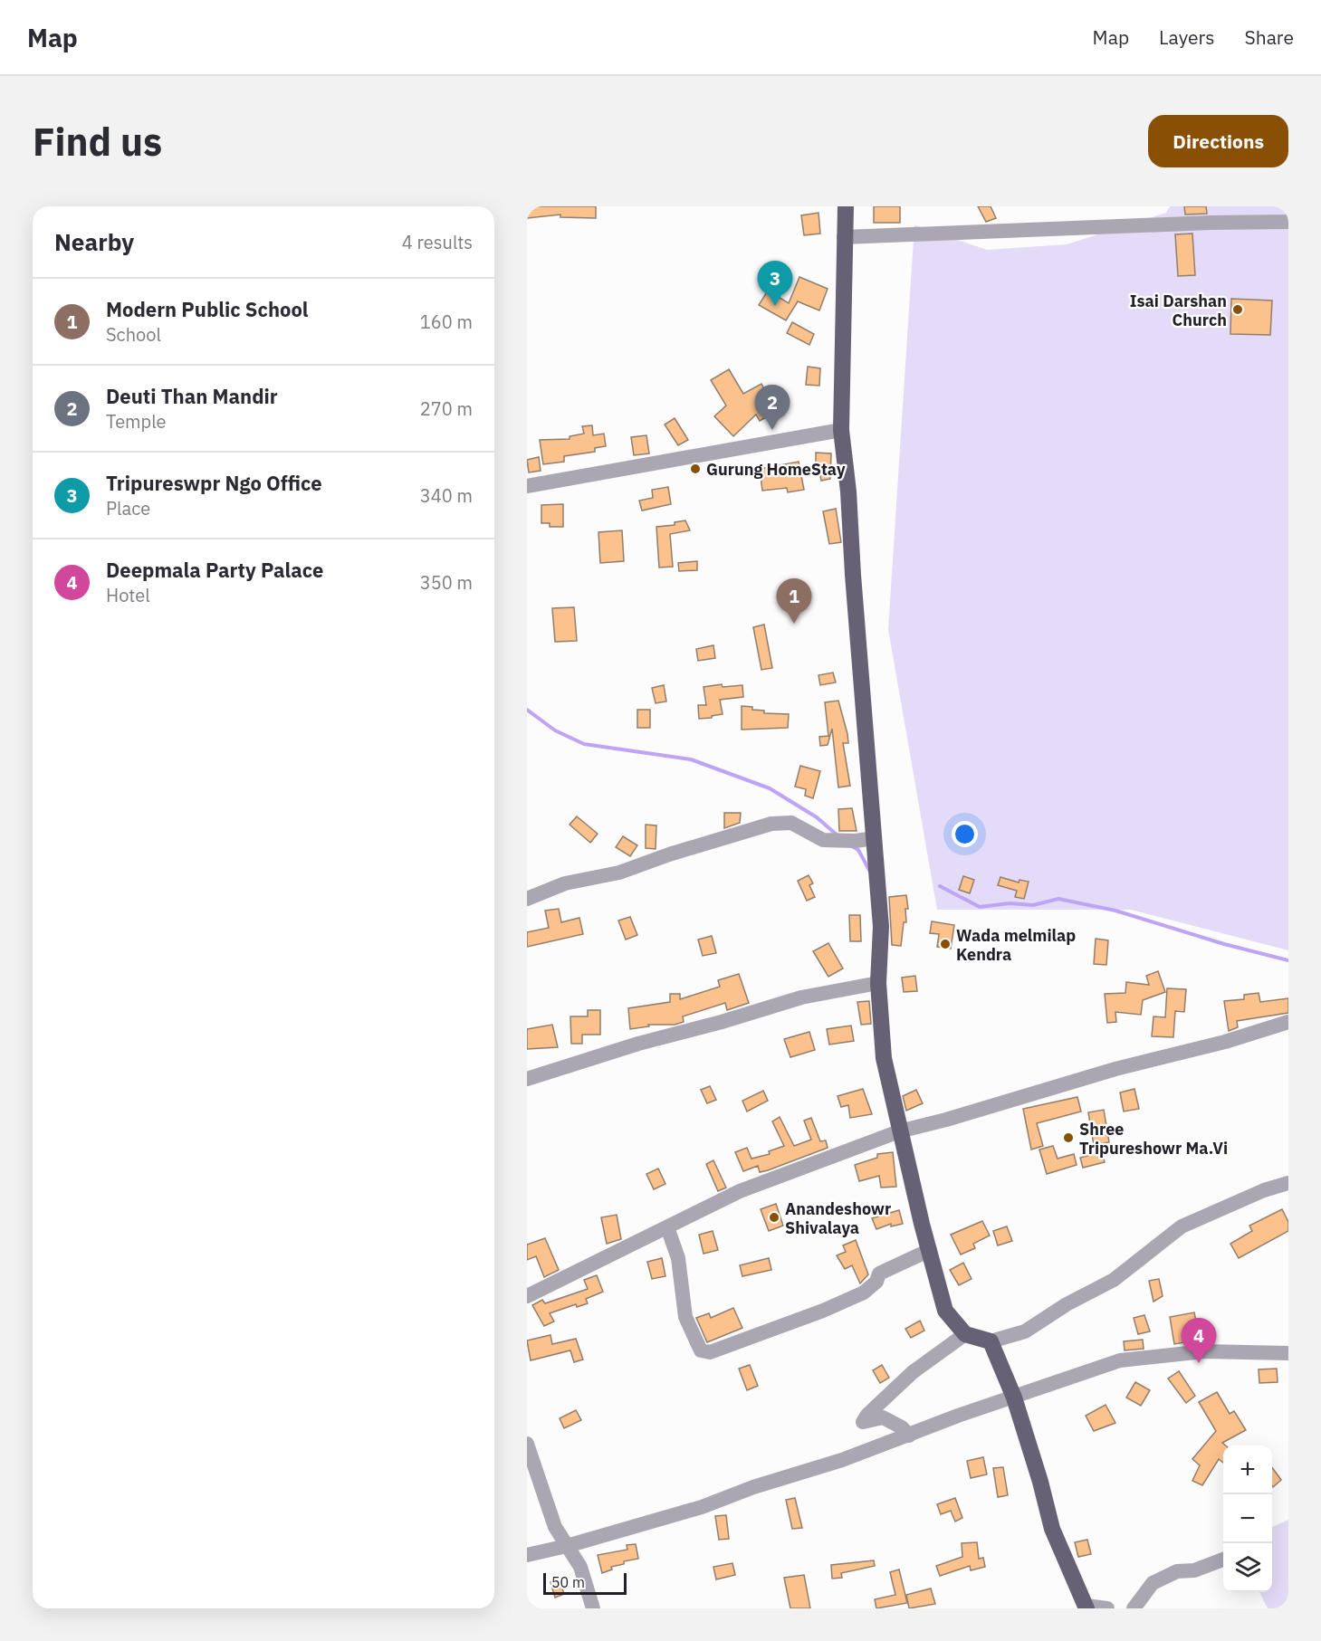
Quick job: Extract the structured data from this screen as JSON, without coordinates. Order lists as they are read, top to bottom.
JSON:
{
  "places": [
    "Isai Darshan Church",
    "Gurung HomeStay",
    "Wada melmilap Kendra",
    "Shree Tripureshowr Ma.Vi",
    "Anandeshowr Shivalaya"
  ],
  "scale_bar": "50 m",
  "page": {
    "header": "Map",
    "nav": ["Map", "Layers", "Share"],
    "buttons": "Directions",
    "title": "Find us",
    "heading": ["Nearby", "4 results"],
    "pins": [
      "3",
      "2",
      "1",
      "4"
    ],
    "list": [
      {
        "mark": "1",
        "name": "Modern Public School",
        "note": "School",
        "value": "160 m"
      },
      {
        "mark": "2",
        "name": "Deuti Than Mandir",
        "note": "Temple",
        "value": "270 m"
      },
      {
        "mark": "3",
        "name": "Tripureswpr Ngo Office",
        "note": "Place",
        "value": "340 m"
      },
      {
        "mark": "4",
        "name": "Deepmala Party Palace",
        "note": "Hotel",
        "value": "350 m"
      }
    ],
    "map_buttons": ["+", "−"],
    "scale": "50 m"
  }
}
